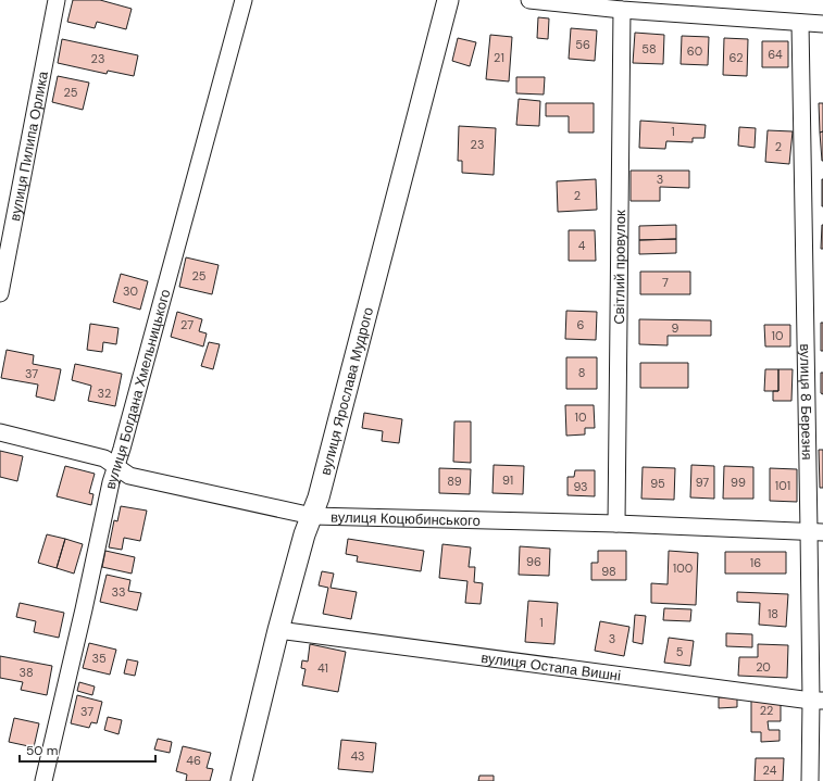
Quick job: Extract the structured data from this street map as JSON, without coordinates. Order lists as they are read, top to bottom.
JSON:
{
  "streets": {
    "street": [
      "вулиця Пилипа Орлика",
      "Світлий провулок",
      "вулиця Богдана Хмельницького",
      "вулиця Ярослава Мудрого",
      "вулиця 8 Березня",
      "вулиця Коцюбинського",
      "вулиця Остапа Вишні"
    ]
  },
  "crossings": [
    ["Світлий провулок", "вулиця Коцюбинського"],
    ["вулиця Богдана Хмельницького", "вулиця Коцюбинського"],
    ["вулиця Ярослава Мудрого", "вулиця Коцюбинського"],
    ["вулиця Ярослава Мудрого", "вулиця Остапа Вишні"],
    ["вулиця 8 Березня", "вулиця Коцюбинського"],
    ["вулиця 8 Березня", "вулиця Остапа Вишні"]
  ],
  "house_numbers": [
    "56",
    "58",
    "60",
    "64",
    "21",
    "62",
    "23",
    "25",
    "1",
    "23",
    "2",
    "3",
    "2",
    "4",
    "25",
    "7",
    "30",
    "27",
    "6",
    "9",
    "10",
    "8",
    "37",
    "32",
    "10",
    "91",
    "89",
    "97",
    "99",
    "95",
    "101",
    "93",
    "96",
    "16",
    "100",
    "98",
    "33",
    "18",
    "1",
    "3",
    "5",
    "35",
    "20",
    "41",
    "38",
    "22",
    "37",
    "43",
    "46",
    "24"
  ],
  "scale_bar": "50 m"
}
